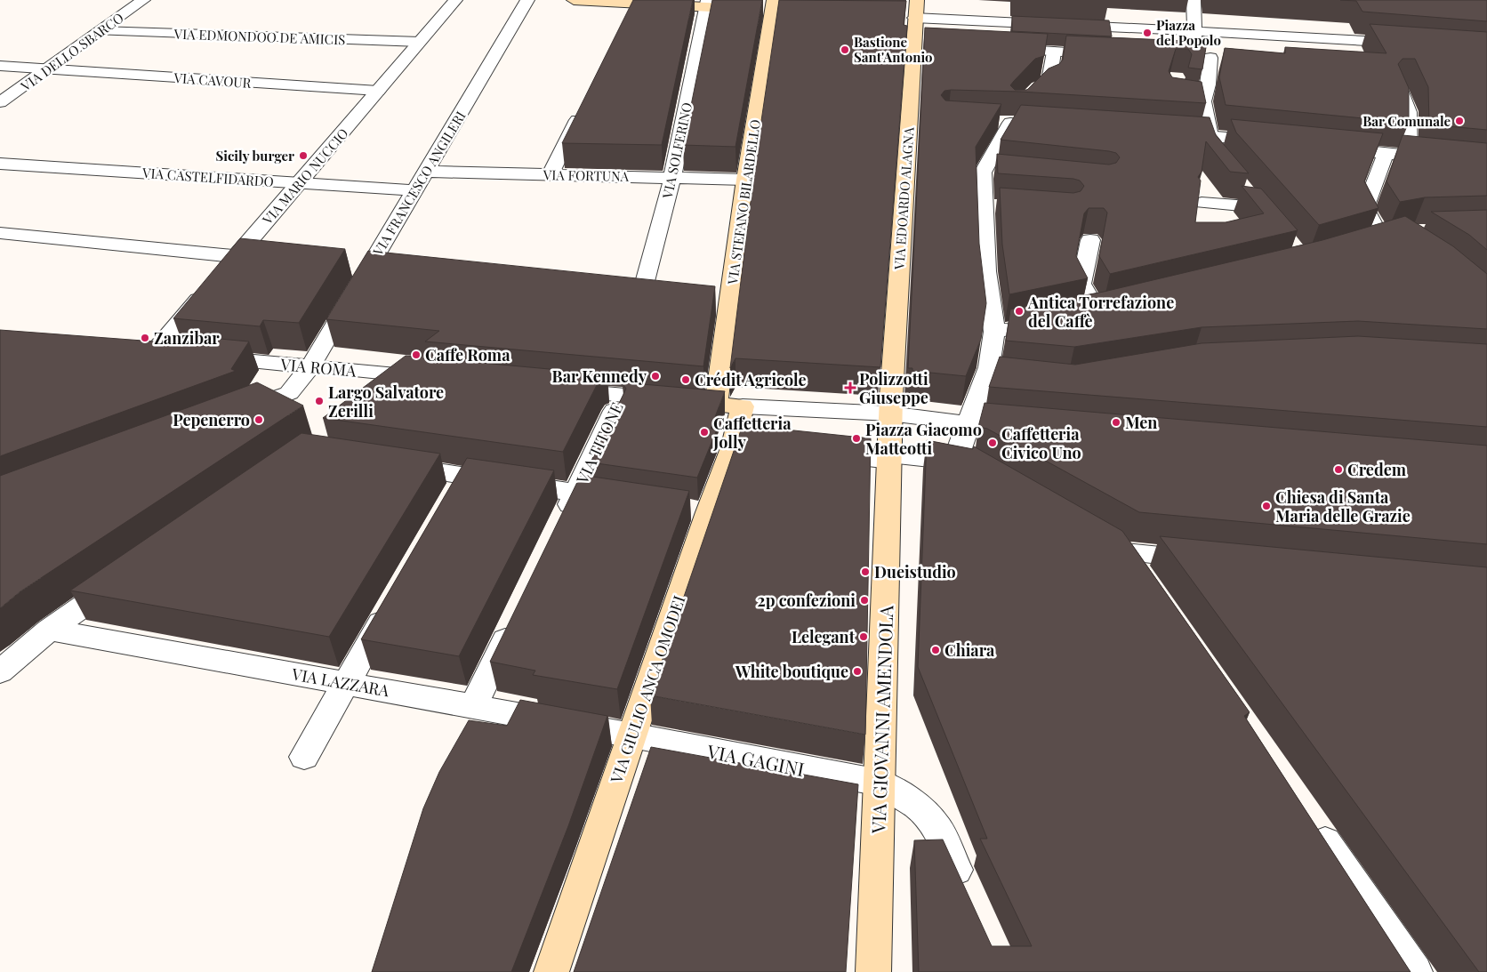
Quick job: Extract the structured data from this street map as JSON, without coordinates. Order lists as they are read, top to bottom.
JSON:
{
  "streets": {
    "main road": [
      "VIA EDOARDO ALAGNA",
      "VIA STEFANO BILARDELLO",
      "VIA GIULIO ANCA OMODEI",
      "VIA GIOVANNI AMENDOLA"
    ],
    "street": [
      "VIA EDMONDOO DE AMICIS",
      "VIA DELLO SBARCO",
      "VIA CAVOUR",
      "VIA SOLFERINO",
      "VIA FORTUNA",
      "VIA MARIO NUCCIO",
      "VIA CASTELFIDARDO",
      "VIA FRANCESCO ANGILERI",
      "VIA ROMA",
      "VIA TITONE",
      "VIA LAZZARA",
      "VIA GAGINI"
    ]
  },
  "crossings": [
    ["VIA EDMONDOO DE AMICIS", "VIA DELLO SBARCO"],
    ["VIA EDMONDOO DE AMICIS", "VIA MARIO NUCCIO"],
    ["VIA DELLO SBARCO", "VIA CAVOUR"],
    ["VIA CAVOUR", "VIA MARIO NUCCIO"],
    ["VIA SOLFERINO", "VIA FORTUNA"],
    ["VIA FORTUNA", "VIA FRANCESCO ANGILERI"],
    ["VIA FORTUNA", "VIA STEFANO BILARDELLO"],
    ["VIA MARIO NUCCIO", "VIA CASTELFIDARDO"],
    ["VIA CASTELFIDARDO", "VIA FRANCESCO ANGILERI"],
    ["VIA FRANCESCO ANGILERI", "VIA ROMA"],
    ["VIA EDOARDO ALAGNA", "VIA GIOVANNI AMENDOLA"],
    ["VIA STEFANO BILARDELLO", "VIA GIULIO ANCA OMODEI"],
    ["VIA LAZZARA", "VIA GIULIO ANCA OMODEI"],
    ["VIA LAZZARA", "VIA GAGINI"],
    ["VIA GIULIO ANCA OMODEI", "VIA GAGINI"],
    ["VIA GIOVANNI AMENDOLA", "VIA GAGINI"]
  ],
  "places": {
    "other": [
      "Piazza del Popolo",
      "Bastione Sant'Antonio",
      "Bar Comunale",
      "Sicily burger",
      "Antica Torrefazione del Caffè",
      "Zanzibar",
      "Caffe Roma",
      "Bar Kennedy",
      "Crédit Agricole",
      "Largo Salvatore Zerilli",
      "Pepenerro",
      "Men",
      "Caffetteria Jolly",
      "Piazza Giacomo Matteotti",
      "Caffetteria Civico Uno",
      "Credem",
      "Chiesa di Santa Maria delle Grazie",
      "Dueistudio",
      "2p confezioni",
      "Lelegant",
      "Chiara",
      "White boutique"
    ],
    "health": ["Polizzotti Giuseppe"]
  }
}
